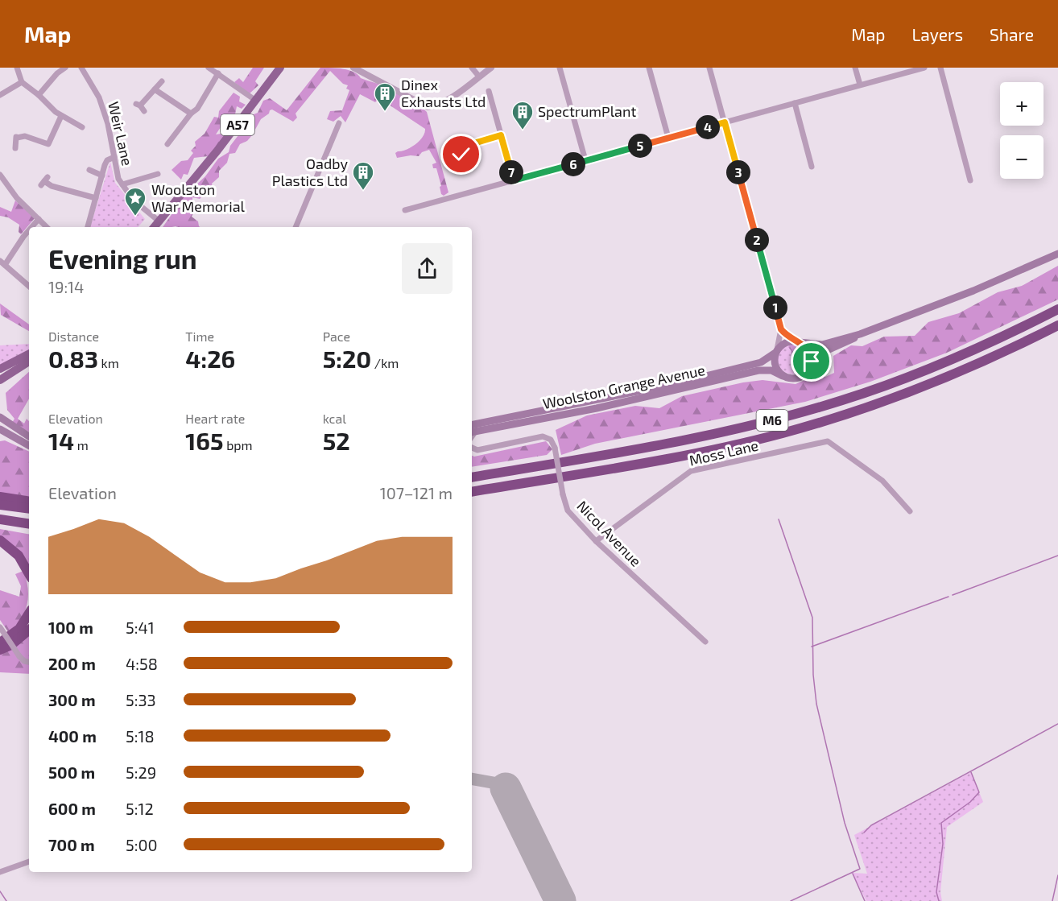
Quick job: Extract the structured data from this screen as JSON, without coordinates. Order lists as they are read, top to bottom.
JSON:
{
  "streets": {
    "highway": ["M6"],
    "main road": ["A57", "Woolston Grange Avenue"],
    "street": ["Weir Lane", "Moss Lane", "Nicol Avenue"]
  },
  "crossings": [
    ["A57", "Weir Lane"],
    ["Moss Lane", "Nicol Avenue"]
  ],
  "places": {
    "building": ["Dinex Exhausts Ltd", "SpectrumPlant", "Oadby Plastics Ltd"],
    "place": ["Woolston War Memorial"]
  },
  "page": {
    "header": "Map",
    "nav": ["Map", "Layers", "Share"],
    "map_buttons": ["+", "−"],
    "pins": [
      "4",
      "5",
      "6",
      "3",
      "7",
      "2",
      "1"
    ],
    "heading": ["Evening run", "19:14"],
    "stats": [
      ["Distance", "0.83 km"],
      ["Time", "4:26"],
      ["Pace", "5:20 /km"],
      ["Elevation", "14 m"],
      ["Heart rate", "165 bpm"],
      ["kcal", "52"]
    ],
    "chart": ["Elevation", "107–121 m"],
    "list": [
      {
        "name": "100 m",
        "note": "5:41"
      },
      {
        "name": "200 m",
        "note": "4:58"
      },
      {
        "name": "300 m",
        "note": "5:33"
      },
      {
        "name": "400 m",
        "note": "5:18"
      },
      {
        "name": "500 m",
        "note": "5:29"
      },
      {
        "name": "600 m",
        "note": "5:12"
      },
      {
        "name": "700 m",
        "note": "5:00"
      }
    ]
  }
}
